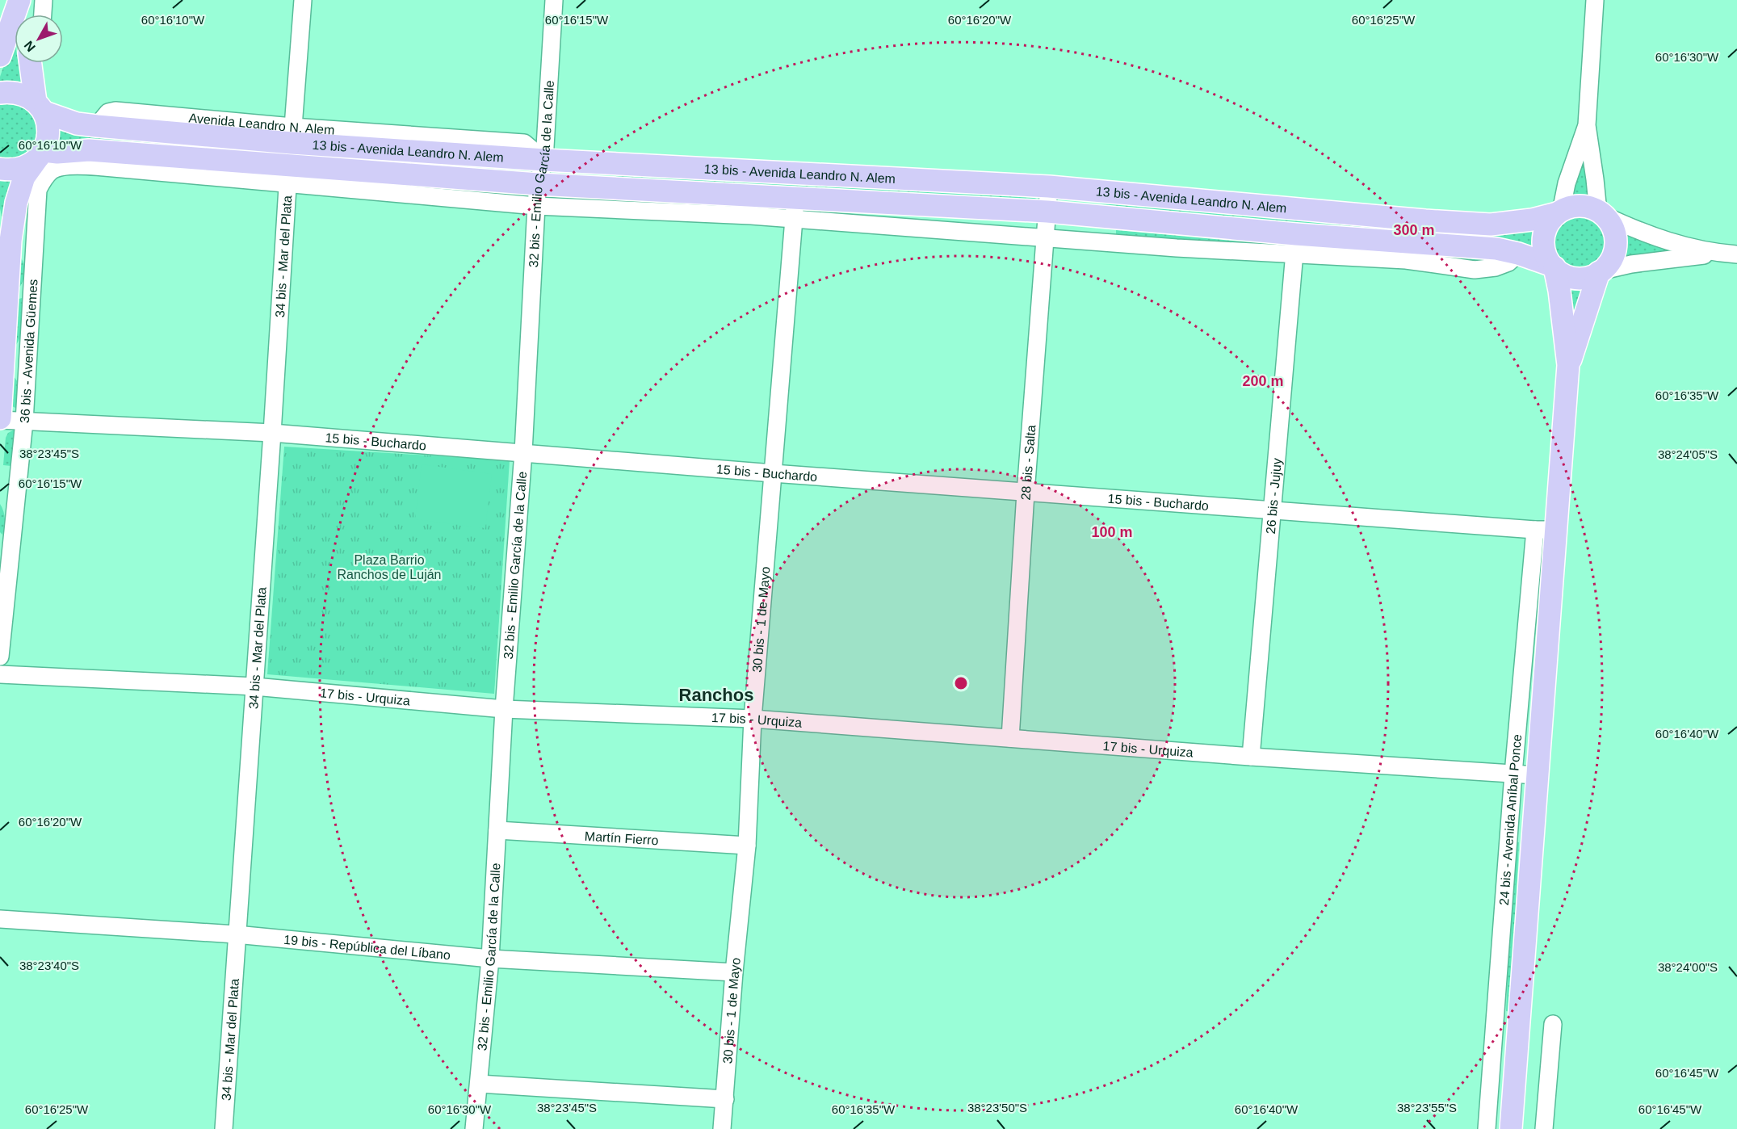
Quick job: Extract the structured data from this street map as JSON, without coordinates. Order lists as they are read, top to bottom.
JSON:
{
  "streets": {
    "main road": ["13 bis - Avenida Leandro N. Alem", "36 bis - Avenida Güemes", "24 bis - Avenida Aníbal Ponce"],
    "street": [
      "32 bis - Emilio García de la Calle",
      "34 bis - Mar del Plata",
      "15 bis - Buchardo",
      "28 bis - Salta",
      "26 bis - Jujuy",
      "30 bis - 1 de Mayo",
      "17 bis - Urquiza",
      "Martín Fierro",
      "19 bis - República del Líbano"
    ]
  },
  "crossings": [
    ["13 bis - Avenida Leandro N. Alem", "32 bis - Emilio García de la Calle"],
    ["13 bis - Avenida Leandro N. Alem", "34 bis - Mar del Plata"],
    ["13 bis - Avenida Leandro N. Alem", "36 bis - Avenida Güemes"],
    ["13 bis - Avenida Leandro N. Alem", "28 bis - Salta"],
    ["13 bis - Avenida Leandro N. Alem", "26 bis - Jujuy"],
    ["13 bis - Avenida Leandro N. Alem", "30 bis - 1 de Mayo"],
    ["13 bis - Avenida Leandro N. Alem", "24 bis - Avenida Aníbal Ponce"],
    ["32 bis - Emilio García de la Calle", "15 bis - Buchardo"],
    ["32 bis - Emilio García de la Calle", "17 bis - Urquiza"],
    ["32 bis - Emilio García de la Calle", "Martín Fierro"],
    ["32 bis - Emilio García de la Calle", "19 bis - República del Líbano"],
    ["34 bis - Mar del Plata", "15 bis - Buchardo"],
    ["34 bis - Mar del Plata", "17 bis - Urquiza"],
    ["34 bis - Mar del Plata", "19 bis - República del Líbano"],
    ["36 bis - Avenida Güemes", "15 bis - Buchardo"],
    ["15 bis - Buchardo", "28 bis - Salta"],
    ["15 bis - Buchardo", "26 bis - Jujuy"],
    ["15 bis - Buchardo", "30 bis - 1 de Mayo"],
    ["15 bis - Buchardo", "24 bis - Avenida Aníbal Ponce"],
    ["28 bis - Salta", "17 bis - Urquiza"],
    ["26 bis - Jujuy", "17 bis - Urquiza"],
    ["30 bis - 1 de Mayo", "17 bis - Urquiza"],
    ["30 bis - 1 de Mayo", "Martín Fierro"],
    ["30 bis - 1 de Mayo", "19 bis - República del Líbano"],
    ["17 bis - Urquiza", "24 bis - Avenida Aníbal Ponce"]
  ],
  "districts": ["Ranchos"],
  "parks": ["Plaza Barrio Ranchos de Luján"],
  "north": "bottom left",
  "coordinates": [
    "60°16'10\"W",
    "60°16'15\"W",
    "60°16'20\"W",
    "60°16'25\"W",
    "60°16'30\"W",
    "60°16'35\"W",
    "38°23'45\"S",
    "38°24'05\"S",
    "60°16'40\"W",
    "38°23'40\"S",
    "38°24'00\"S",
    "60°16'45\"W",
    "38°23'50\"S",
    "38°23'55\"S"
  ],
  "rings": ["300 m", "200 m", "100 m"]
}
